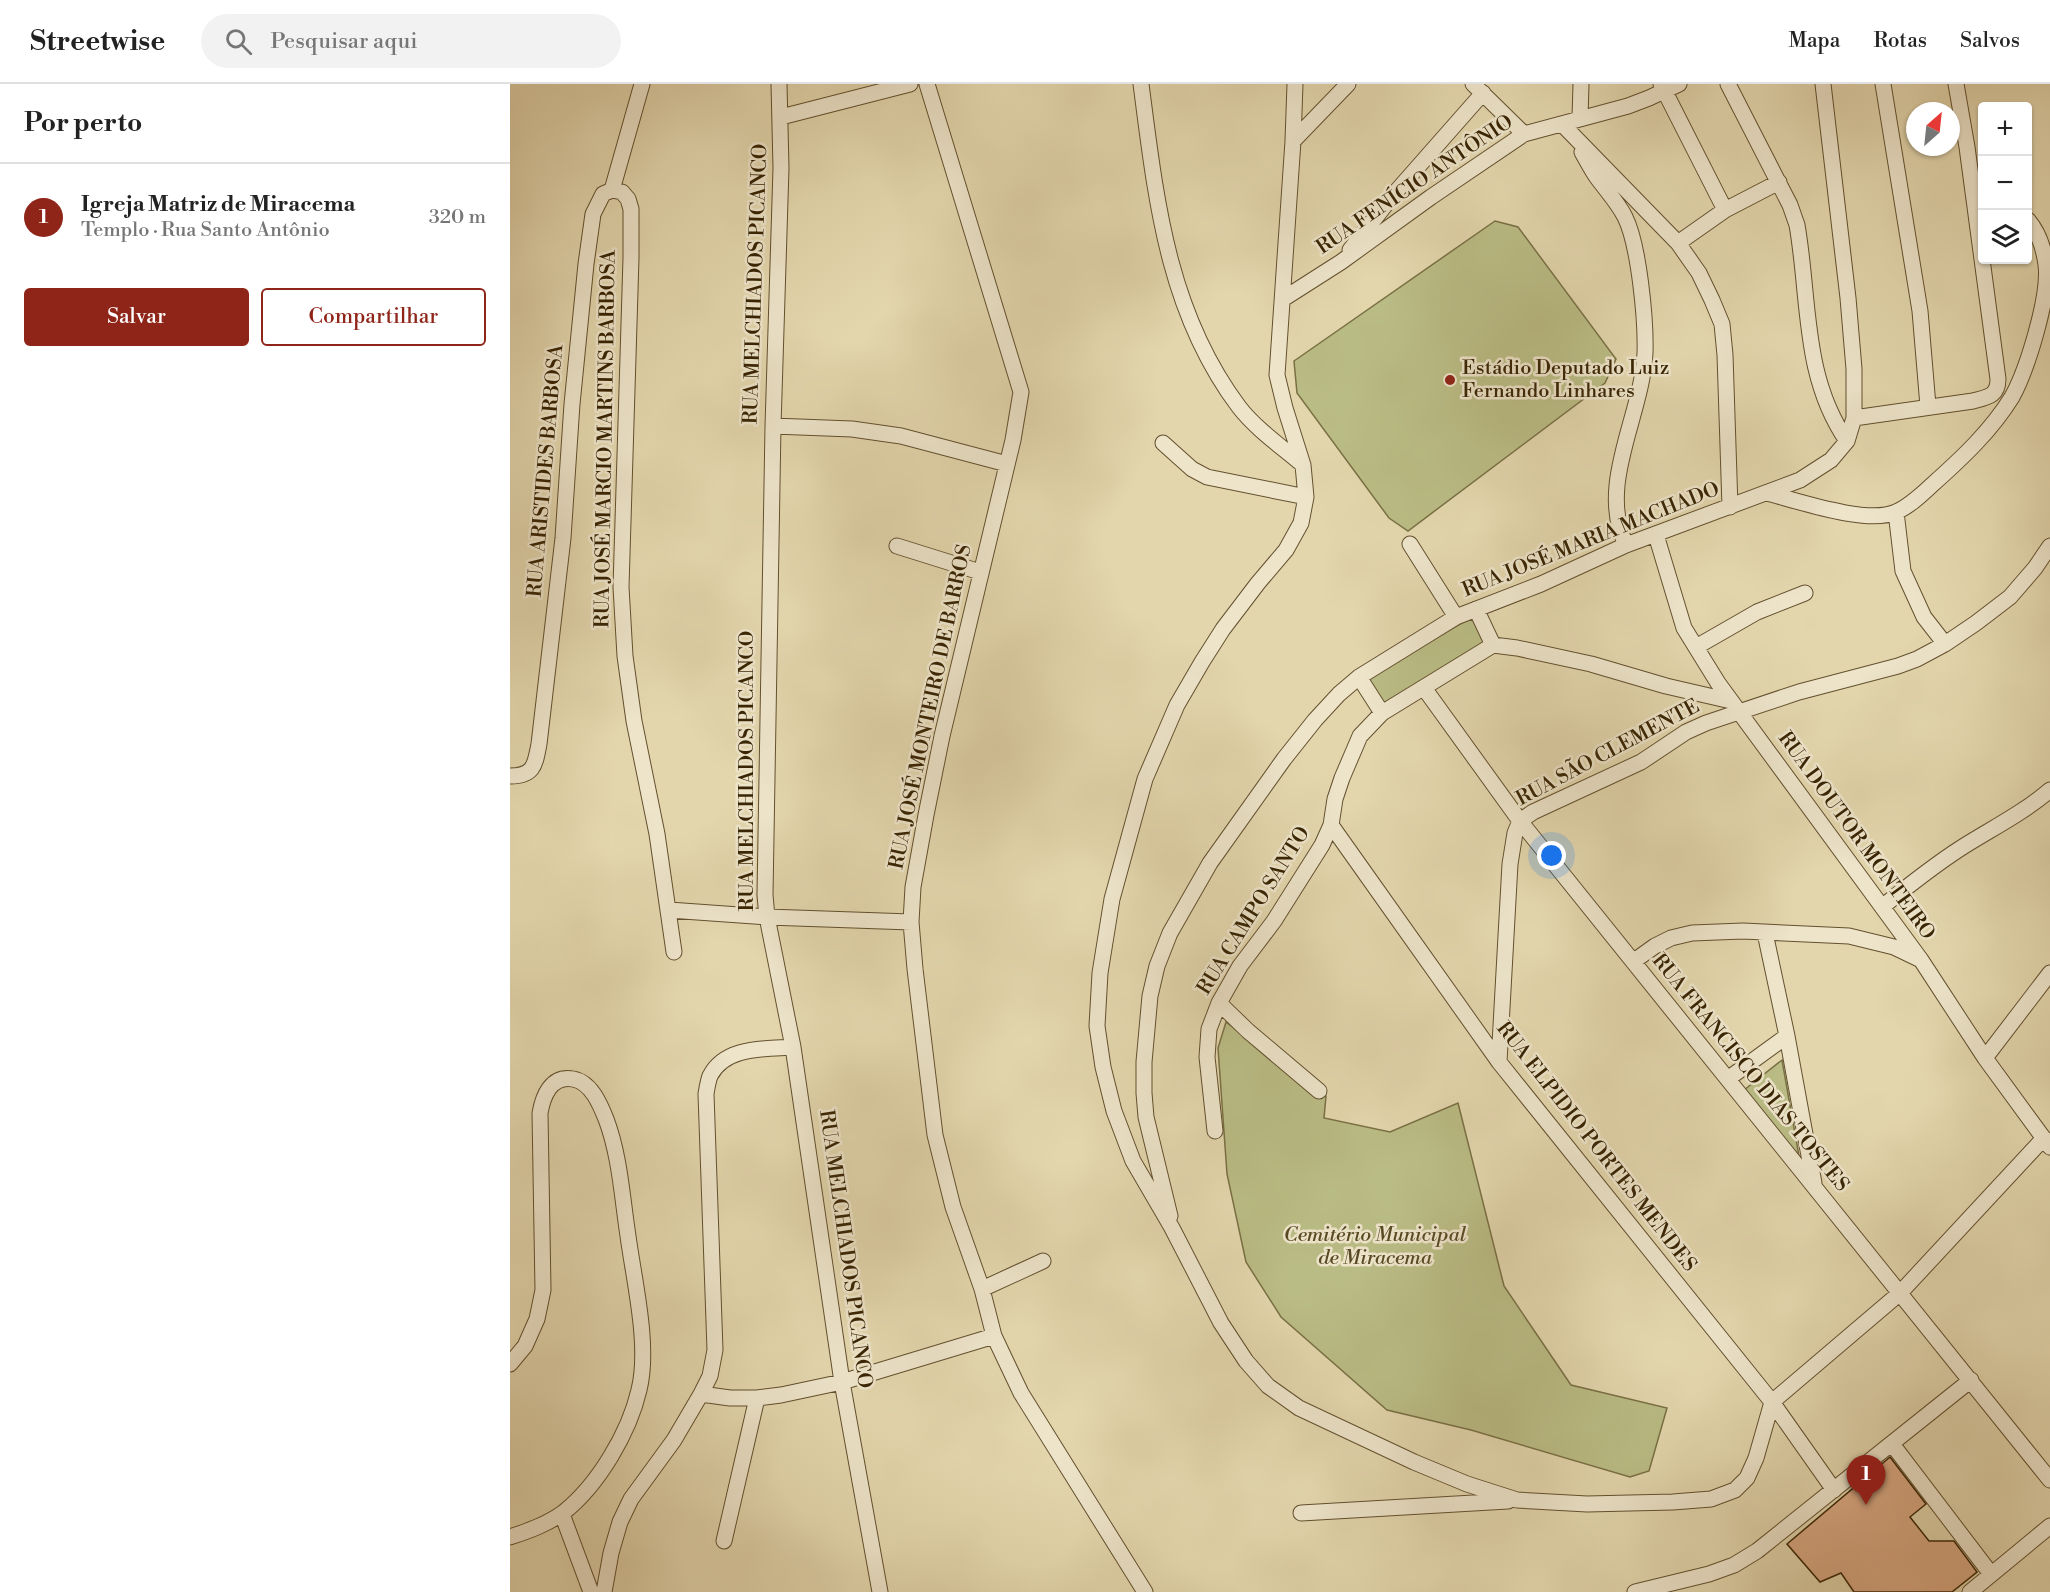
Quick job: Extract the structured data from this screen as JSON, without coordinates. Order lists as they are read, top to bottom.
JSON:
{
  "streets": {
    "street": [
      "RUA FENÍCIO ANTÔNIO",
      "RUA MELCHIADOS PICANCO",
      "RUA JOSÉ MARCIO MARTINS BARBOSA",
      "RUA ARISTIDES BARBOSA",
      "RUA JOSÉ MARIA MACHADO",
      "RUA JOSÉ MONTEIRO DE BARROS",
      "RUA SÃO CLEMENTE",
      "RUA DOUTOR MONTEIRO",
      "RUA CAMPO SANTO",
      "RUA FRANCISCO DIAS TOSTES",
      "RUA ELPIDIO PORTES MENDES"
    ]
  },
  "crossings": [
    ["RUA JOSÉ MARCIO MARTINS BARBOSA", "RUA ARISTIDES BARBOSA"],
    ["RUA JOSÉ MARIA MACHADO", "RUA DOUTOR MONTEIRO"],
    ["RUA SÃO CLEMENTE", "RUA DOUTOR MONTEIRO"],
    ["RUA SÃO CLEMENTE", "RUA FRANCISCO DIAS TOSTES"],
    ["RUA SÃO CLEMENTE", "RUA ELPIDIO PORTES MENDES"],
    ["RUA CAMPO SANTO", "RUA FRANCISCO DIAS TOSTES"],
    ["RUA CAMPO SANTO", "RUA ELPIDIO PORTES MENDES"]
  ],
  "parks": ["Cemitério Municipal de Miracema"],
  "places": ["Estádio Deputado Luiz Fernando Linhares"],
  "north": "top right",
  "page": {
    "header": "Streetwise",
    "search": "Pesquisar aqui",
    "nav": ["Mapa", "Rotas", "Salvos"],
    "heading": "Por perto",
    "map_buttons": ["+", "−"],
    "list": [
      {
        "mark": "1",
        "name": "Igreja Matriz de Miracema",
        "note": "Templo · Rua Santo Antônio",
        "value": "320 m"
      }
    ],
    "buttons": ["Salvar", "Compartilhar"],
    "pins": "1"
  }
}
